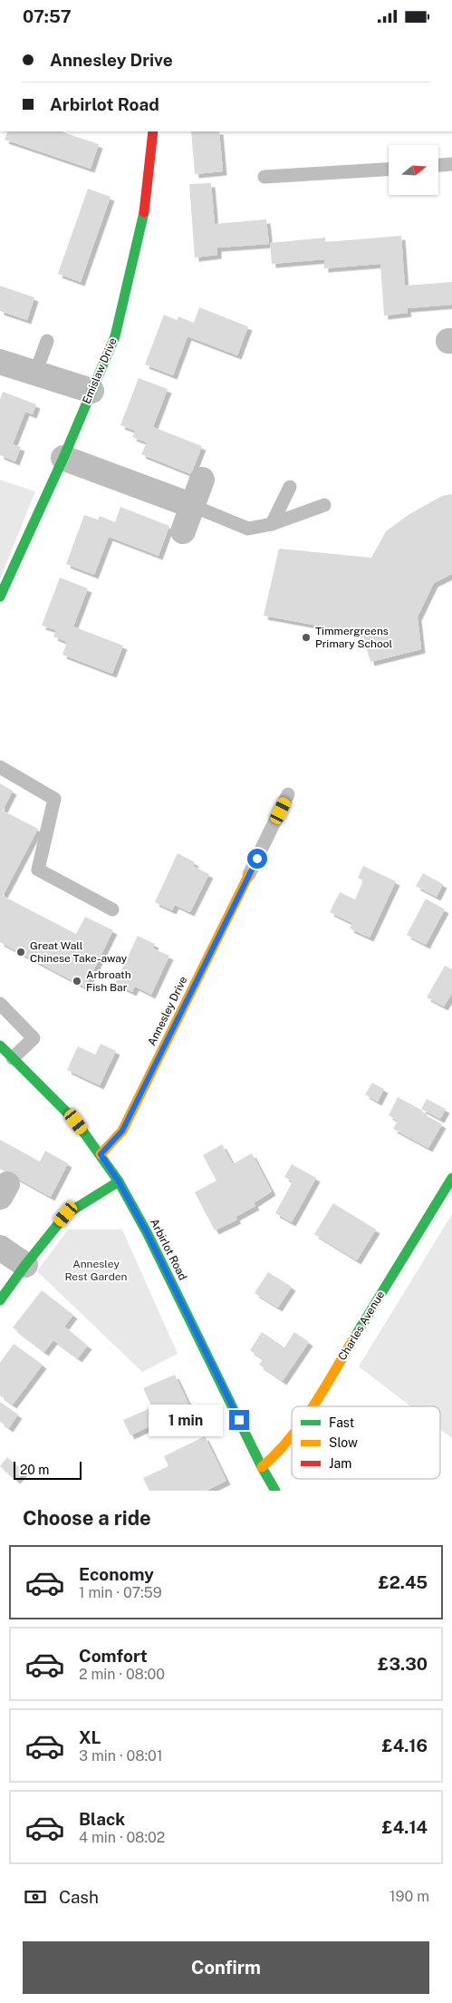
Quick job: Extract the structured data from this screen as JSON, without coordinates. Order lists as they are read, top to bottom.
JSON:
{
  "streets": {
    "street": [
      "Emislaw Drive",
      "Annesley Drive",
      "Arbirlot Road",
      "Charles Avenue"
    ]
  },
  "crossings": [
    ["Annesley Drive", "Arbirlot Road"],
    ["Arbirlot Road", "Charles Avenue"]
  ],
  "parks": ["Annesley Rest Garden"],
  "places": ["Timmergreens Primary School", "Great Wall Chinese Take-away", "Arbroath Fish Bar"],
  "legend": ["Fast", "Slow", "Jam"],
  "scale_bar": "20 m",
  "north": "right",
  "page": {
    "status": "07:57",
    "banner": ["Annesley Drive", "Arbirlot Road"],
    "bubble": "1 min",
    "scale": "20 m",
    "heading": "Choose a ride",
    "list": [
      {
        "name": "Economy",
        "note": "1 min · 07:59",
        "value": "£2.45"
      },
      {
        "name": "Comfort",
        "note": "2 min · 08:00",
        "value": "£3.30"
      },
      {
        "name": "XL",
        "note": "3 min · 08:01",
        "value": "£4.16"
      },
      {
        "name": "Black",
        "note": "4 min · 08:02",
        "value": "£4.14"
      }
    ],
    "pay": ["Cash", "190 m"],
    "buttons": "Confirm"
  }
}
